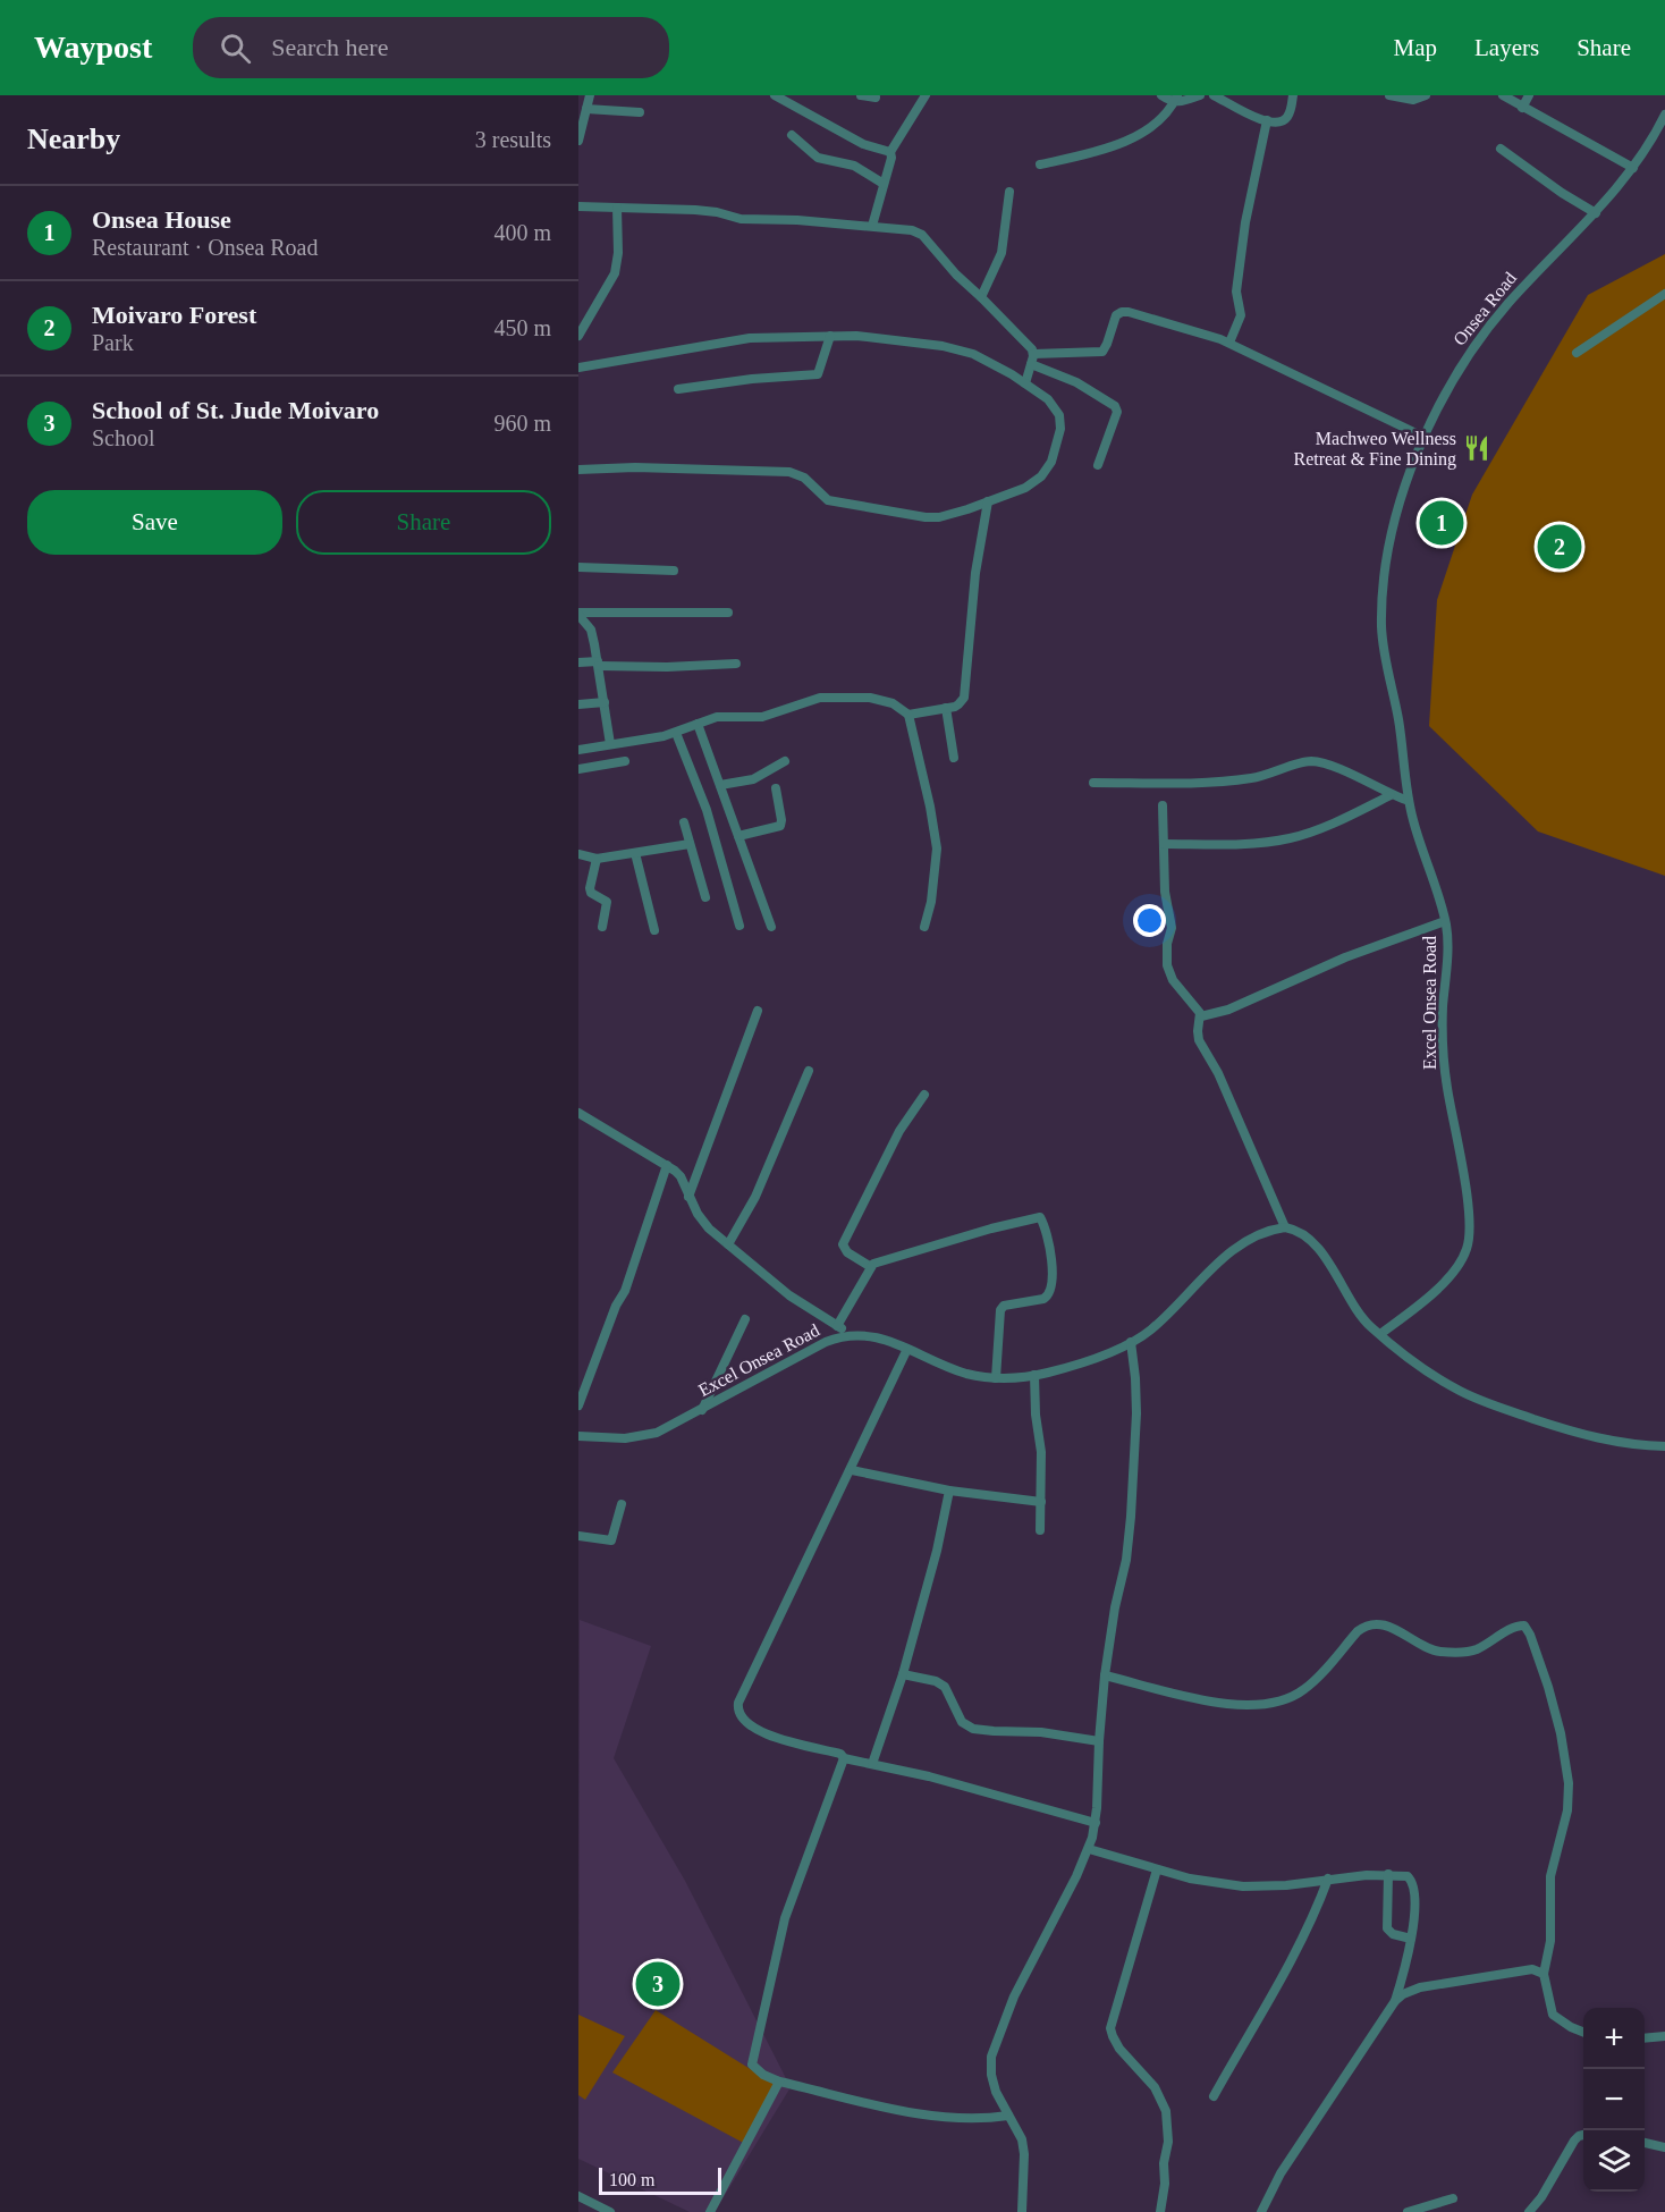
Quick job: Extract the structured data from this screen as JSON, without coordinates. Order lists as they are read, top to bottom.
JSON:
{
  "streets": {
    "street": ["Onsea Road", "Excel Onsea Road"]
  },
  "crossings": [
    ["Onsea Road", "Excel Onsea Road"]
  ],
  "places": {
    "restaurant": ["Machweo Wellness Retreat & Fine Dining"]
  },
  "scale_bar": "100 m",
  "page": {
    "header": "Waypost",
    "search": "Search here",
    "nav": ["Map", "Layers", "Share"],
    "heading": ["Nearby", "3 results"],
    "list": [
      {
        "mark": "1",
        "name": "Onsea House",
        "note": "Restaurant · Onsea Road",
        "value": "400 m"
      },
      {
        "mark": "2",
        "name": "Moivaro Forest",
        "note": "Park",
        "value": "450 m"
      },
      {
        "mark": "3",
        "name": "School of St. Jude Moivaro",
        "note": "School",
        "value": "960 m"
      }
    ],
    "buttons": ["Save", "Share"],
    "pins": ["1", "2", "3"],
    "map_buttons": ["+", "−"],
    "scale": "100 m"
  }
}
